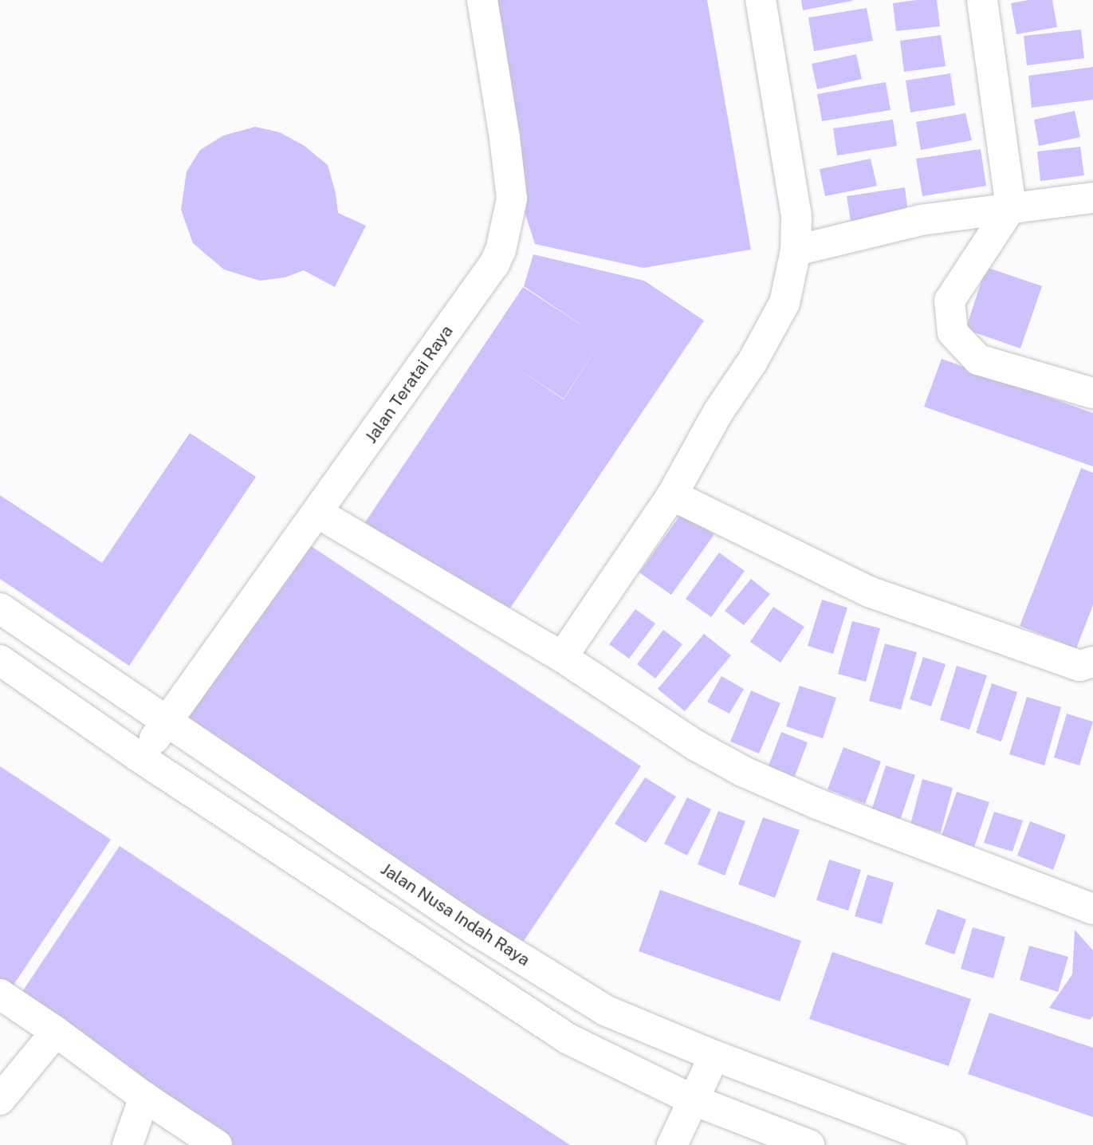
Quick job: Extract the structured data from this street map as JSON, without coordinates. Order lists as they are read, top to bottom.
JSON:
{
  "streets": {
    "street": ["Jalan Teratai Raya", "Jalan Nusa Indah Raya"]
  },
  "crossings": [
    ["Jalan Teratai Raya", "Jalan Nusa Indah Raya"]
  ]
}
